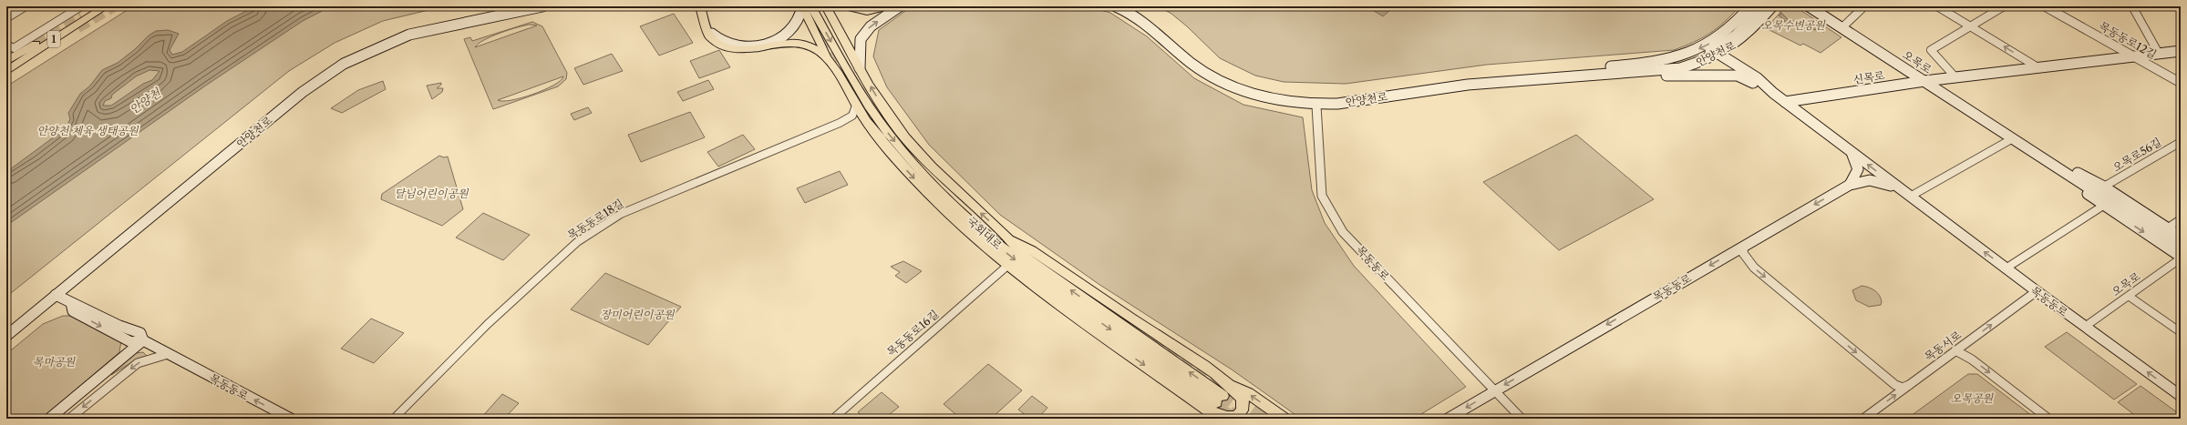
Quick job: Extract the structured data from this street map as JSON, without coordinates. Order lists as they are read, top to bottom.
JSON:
{
  "streets": {
    "main road": [
      "1",
      "안양천로",
      "오목로",
      "신목로",
      "국회대로",
      "목동동로"
    ],
    "street": [
      "목동동로12길",
      "오목로56길",
      "목동동로18길",
      "목동동로16길",
      "목동서로"
    ]
  },
  "crossings": [
    ["목동동로12길", "신목로"],
    ["안양천로", "목동동로"],
    ["오목로", "신목로"],
    ["오목로", "오목로56길"],
    ["오목로", "목동동로"],
    ["신목로", "목동동로"],
    ["목동동로", "목동서로"]
  ],
  "one_way": ["목동동로", "목동서로"],
  "water": ["안양천"],
  "parks": [
    "오목수변공원",
    "안양천 체육 생태공원",
    "달님어린이공원",
    "장미어린이공원",
    "목마공원",
    "오목공원"
  ]
}
